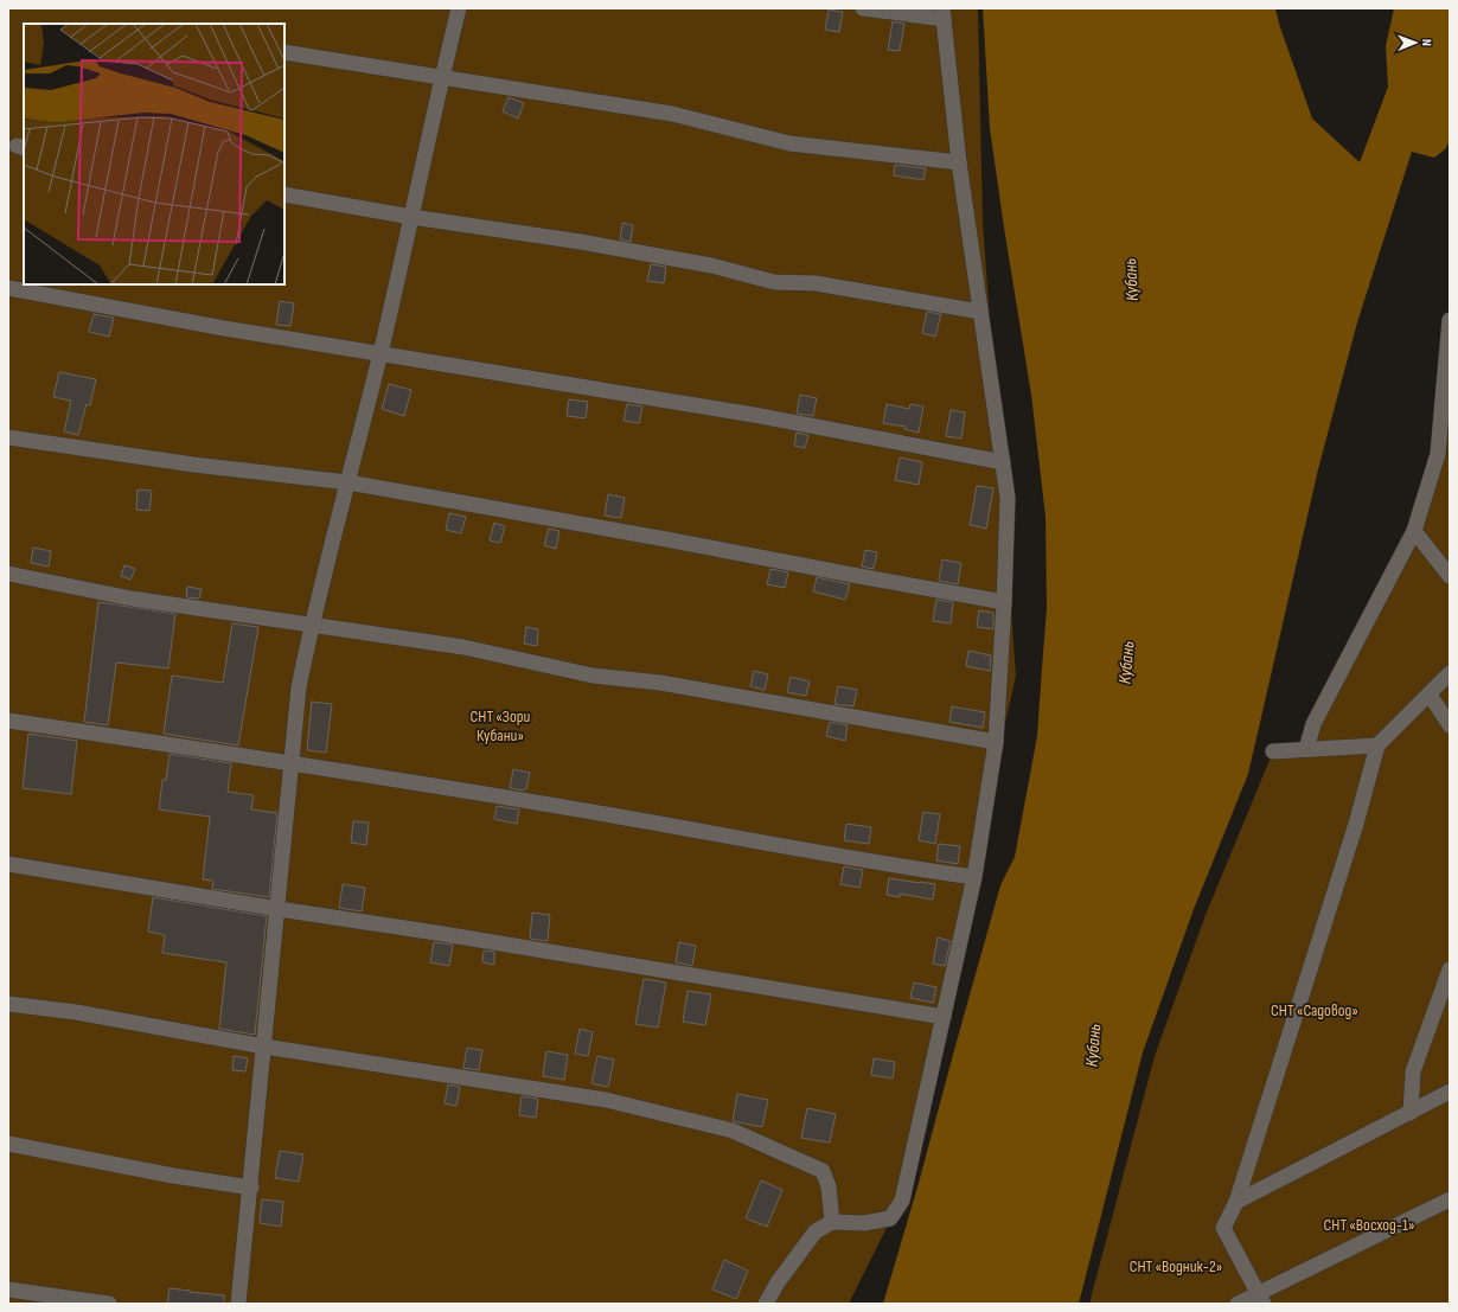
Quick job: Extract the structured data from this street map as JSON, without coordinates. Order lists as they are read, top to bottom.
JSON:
{
  "water": ["Кубань"],
  "parks": [
    "СНТ «Зори Кубани»",
    "СНТ «Садовод»",
    "СНТ «Восход-1»",
    "СНТ «Водник-2»"
  ],
  "north": "right"
}
